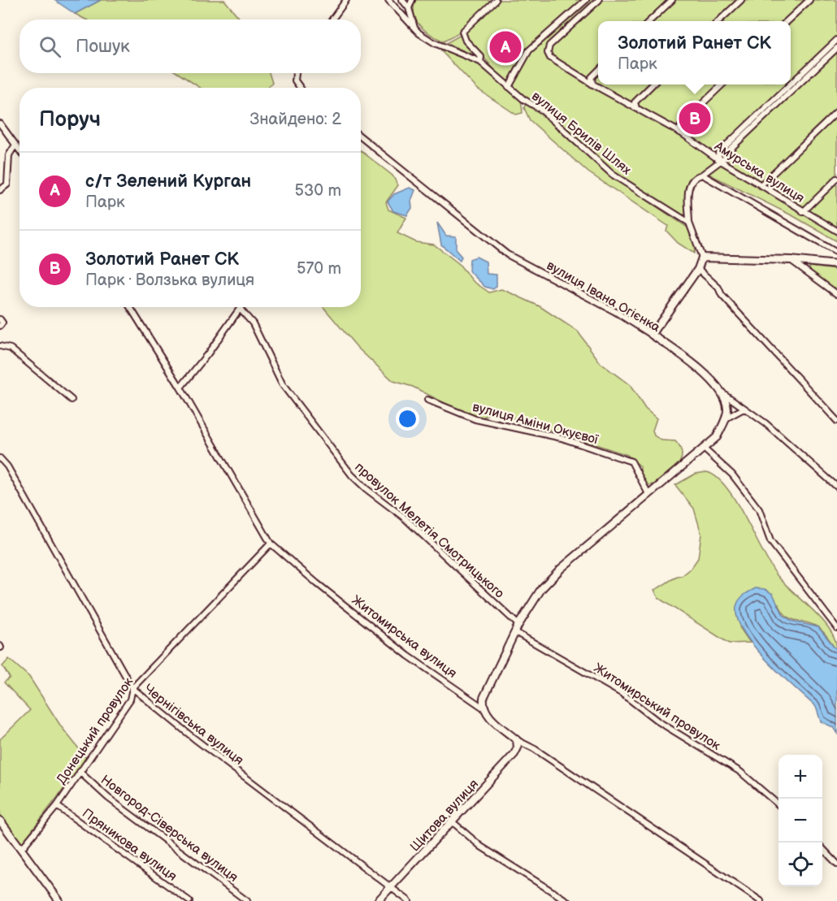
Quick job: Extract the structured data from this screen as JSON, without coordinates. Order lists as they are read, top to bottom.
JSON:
{
  "streets": {
    "street": [
      "вулиця Брилів Шлях",
      "Амурська вулиця",
      "вулиця Івана Огієнка",
      "вулиця Аміни Окуєвої",
      "провулок Мелетія Смотрицького",
      "Житомирська вулиця",
      "Житомирський провулок",
      "Чернігівська вулиця",
      "Донецький провулок",
      "Щитова вулиця",
      "Новгород-Сіверська вулиця",
      "Пряникова вулиця"
    ]
  },
  "crossings": [
    ["Житомирська вулиця", "Донецький провулок"],
    ["Житомирська вулиця", "Щитова вулиця"],
    ["Чернігівська вулиця", "Донецький провулок"],
    ["Чернігівська вулиця", "Щитова вулиця"],
    ["Донецький провулок", "Новгород-Сіверська вулиця"],
    ["Донецький провулок", "Пряникова вулиця"]
  ],
  "page": {
    "search": "Пошук",
    "popup": ["Золотий Ранет СК", "Парк"],
    "pins": ["A", "B"],
    "heading": ["Поруч", "Знайдено: 2"],
    "list": [
      {
        "mark": "A",
        "name": "с/т Зелений Курган",
        "note": "Парк",
        "value": "530 m"
      },
      {
        "mark": "B",
        "name": "Золотий Ранет СК",
        "note": "Парк · Волзька вулиця",
        "value": "570 m"
      }
    ],
    "map_buttons": ["+", "−"]
  }
}
